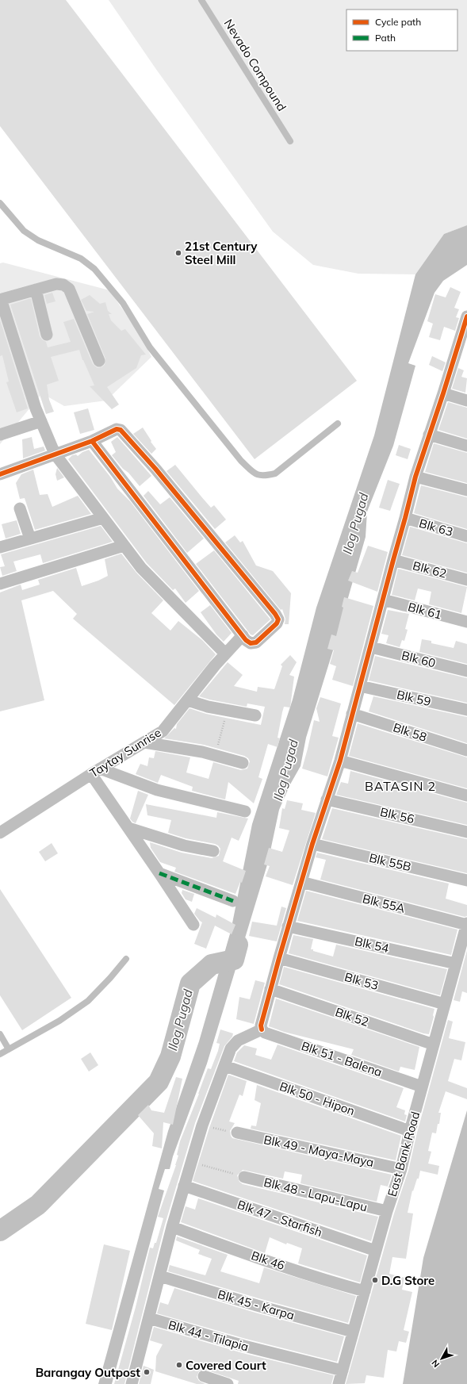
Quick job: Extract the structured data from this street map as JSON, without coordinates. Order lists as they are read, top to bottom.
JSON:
{
  "streets": {
    "street": [
      "Blk 63",
      "Blk 62",
      "Blk 61",
      "Blk 60",
      "Blk 59",
      "Blk 58",
      "Taytay Sunrise",
      "Blk 56",
      "Blk 55B",
      "Blk 55A",
      "Blk 54",
      "Blk 53",
      "Blk 52",
      "Blk 51 - Balena",
      "Blk 50 - Hipon",
      "Blk 49 - Maya-Maya",
      "East Bank Road",
      "Blk 48 - Lapu-Lapu",
      "Blk 47 - Starfish",
      "Blk 46",
      "Blk 45 - Karpa",
      "Blk 44 - Tilapia"
    ],
    "lane": ["Nevado Compound"]
  },
  "crossings": [
    ["Blk 55A", "East Bank Road"],
    ["Blk 54", "East Bank Road"],
    ["Blk 53", "East Bank Road"],
    ["Blk 52", "East Bank Road"],
    ["Blk 51 - Balena", "East Bank Road"],
    ["Blk 50 - Hipon", "East Bank Road"],
    ["Blk 49 - Maya-Maya", "East Bank Road"],
    ["East Bank Road", "Blk 48 - Lapu-Lapu"],
    ["East Bank Road", "Blk 47 - Starfish"],
    ["East Bank Road", "Blk 46"],
    ["East Bank Road", "Blk 45 - Karpa"],
    ["East Bank Road", "Blk 44 - Tilapia"]
  ],
  "districts": ["BATASIN 2"],
  "water": ["Ilog Pugad"],
  "places": [
    "21st Century Steel Mill",
    "D.G Store",
    "Covered Court",
    "Barangay Outpost"
  ],
  "legend": ["Cycle path", "Path"],
  "north": "bottom left"
}
